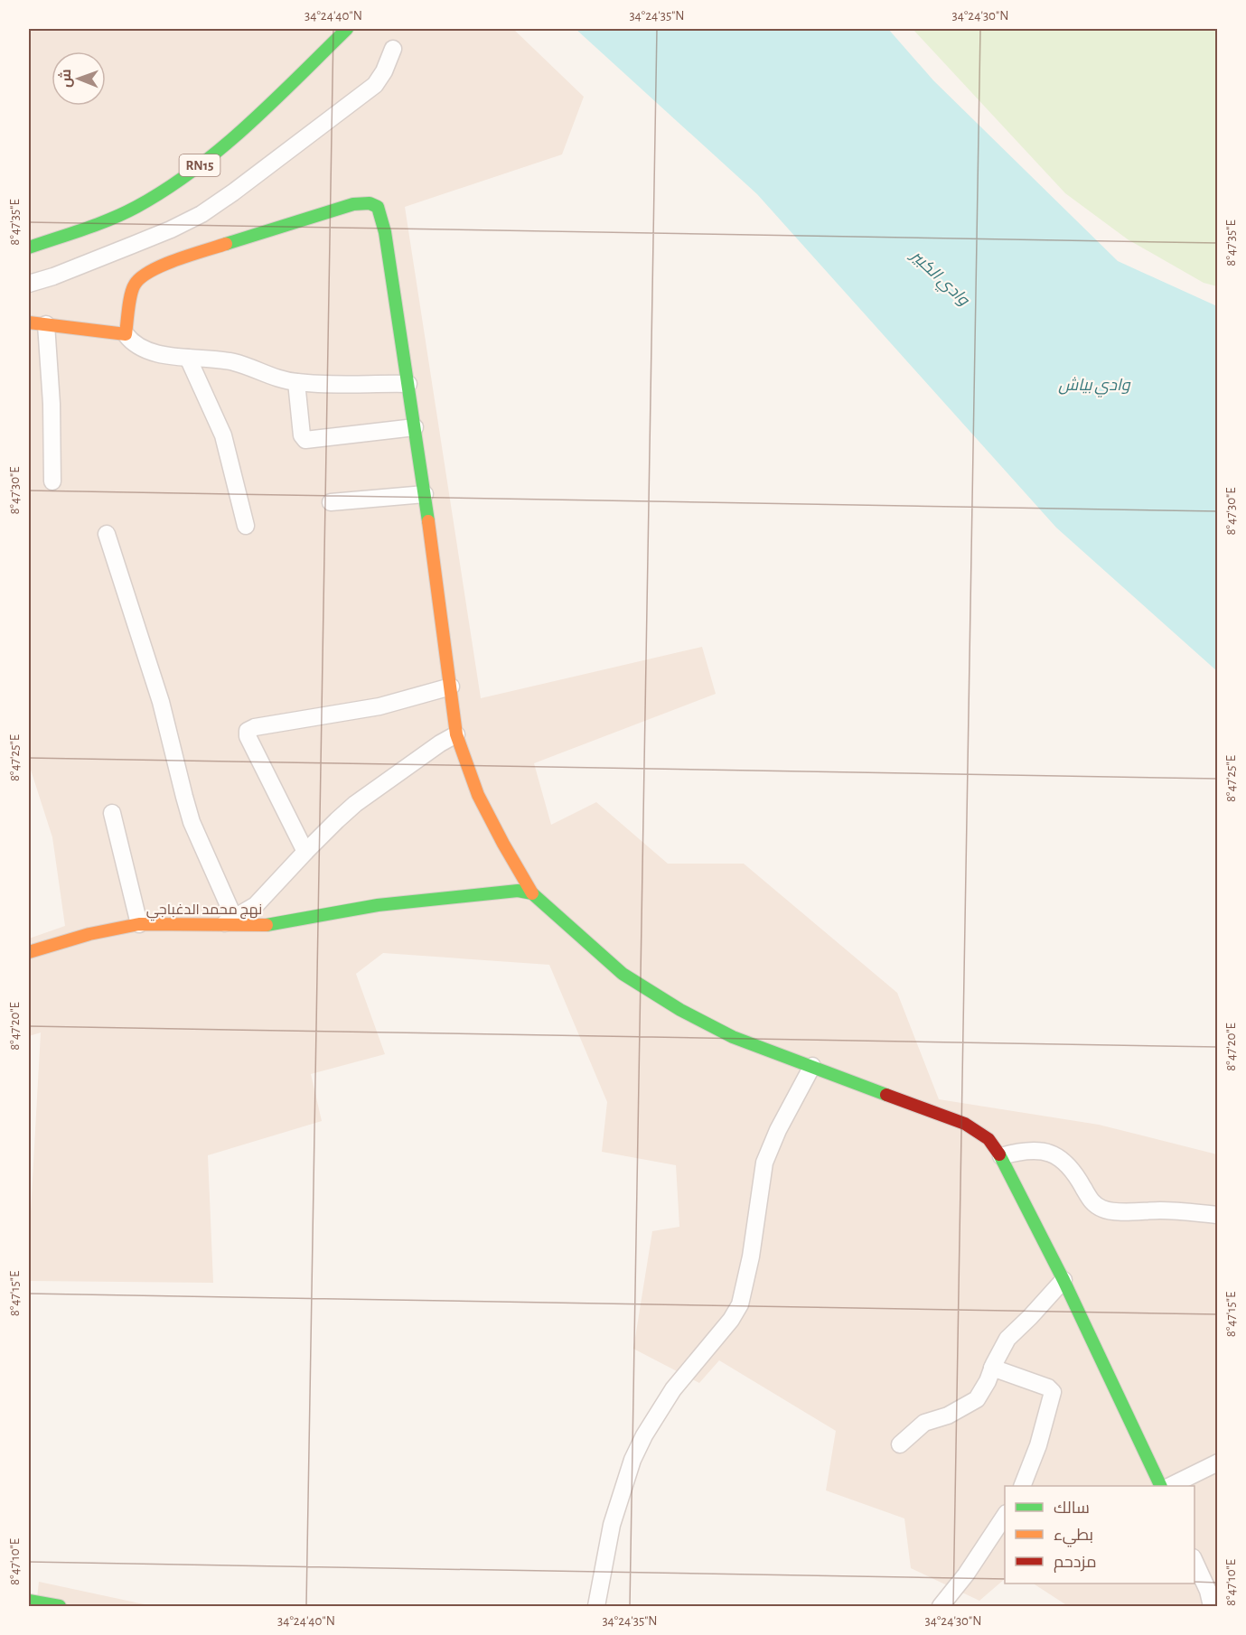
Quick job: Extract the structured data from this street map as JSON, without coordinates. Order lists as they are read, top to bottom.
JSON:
{
  "streets": {
    "street": ["RN15", "نهج محمد الدغباجي"]
  },
  "water": ["وادي الكبير", "وادي بياش"],
  "legend": ["سالك", "بطيء", "مزدحم"],
  "north": "left",
  "coordinates": [
    "34°24'40\"N",
    "34°24'35\"N",
    "34°24'30\"N",
    "8°47'35\"E",
    "8°47'30\"E",
    "8°47'25\"E",
    "8°47'20\"E",
    "8°47'15\"E",
    "8°47'10\"E"
  ]
}
